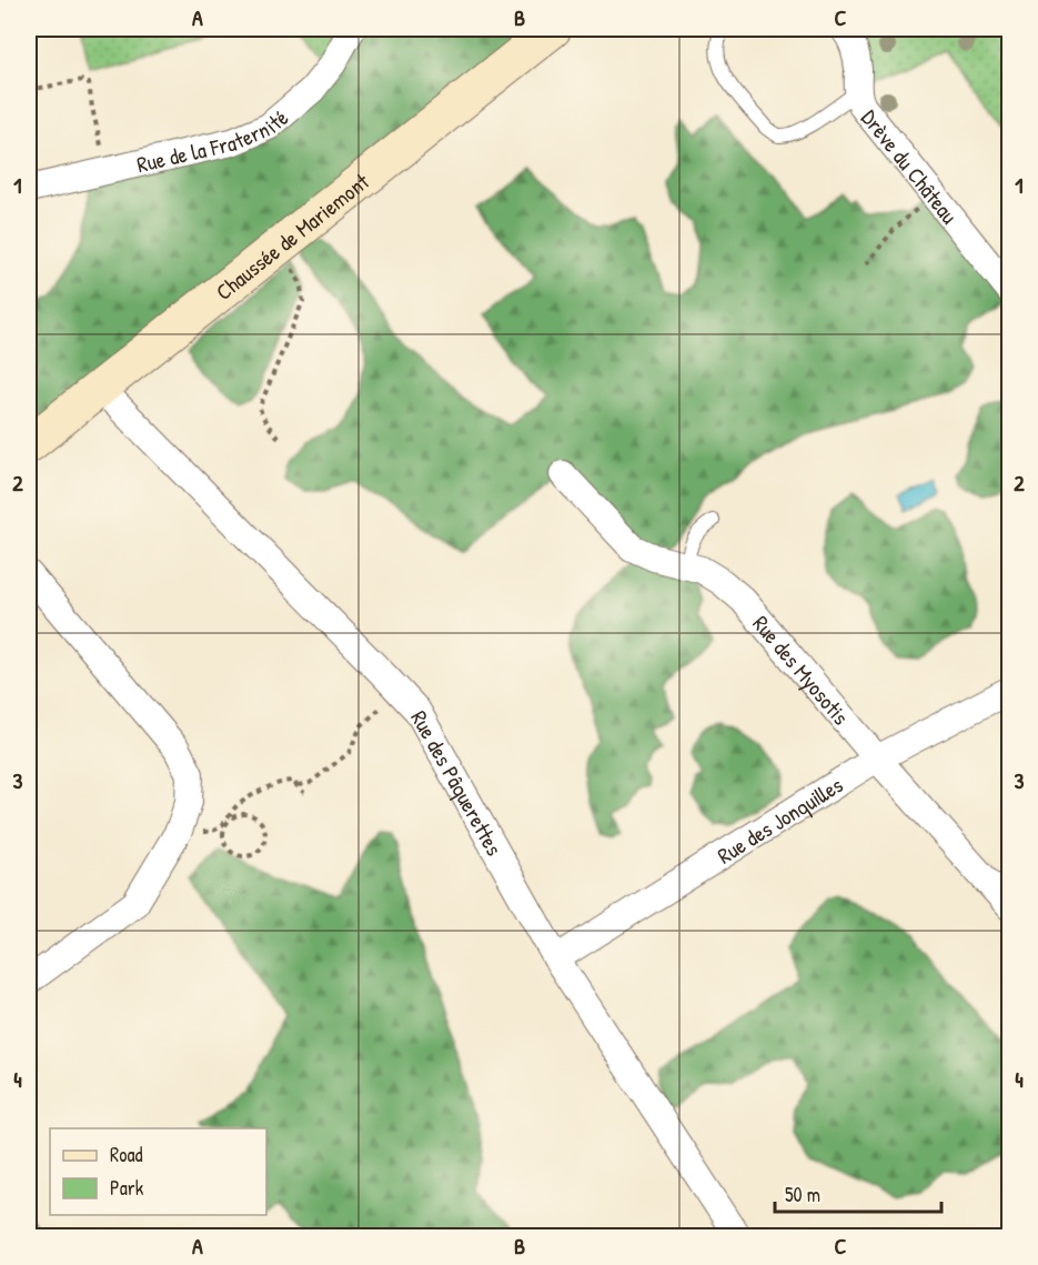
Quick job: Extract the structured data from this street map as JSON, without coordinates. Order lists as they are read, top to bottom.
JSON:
{
  "streets": {
    "street": [
      "Rue de la Fraternité",
      "Drève du Château",
      "Chaussée de Mariemont",
      "Rue des Myosotis",
      "Rue des Pâquerettes",
      "Rue des Jonquilles"
    ]
  },
  "crossings": [
    ["Chaussée de Mariemont", "Rue des Pâquerettes"],
    ["Rue des Myosotis", "Rue des Jonquilles"],
    ["Rue des Pâquerettes", "Rue des Jonquilles"]
  ],
  "legend": ["Road", "Park"],
  "scale_bar": "50 m",
  "grid": {
    "columns": ["A", "B", "C"],
    "rows": [
      "1",
      "2",
      "3",
      "4"
    ]
  }
}
